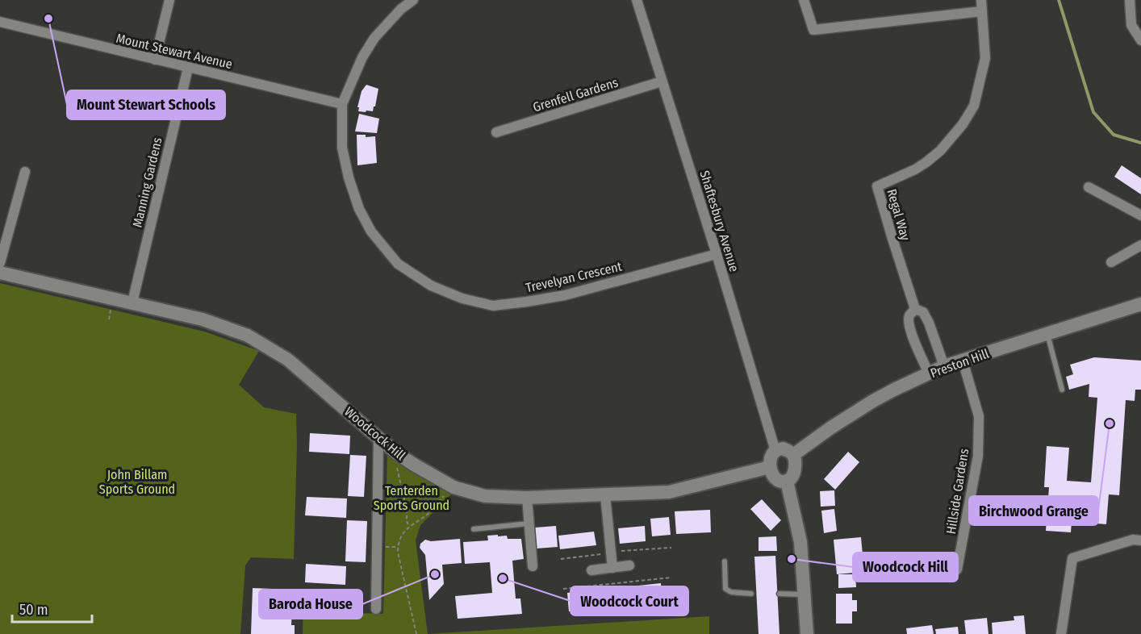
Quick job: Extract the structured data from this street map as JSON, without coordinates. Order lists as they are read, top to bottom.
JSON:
{
  "streets": {
    "street": [
      "Mount Stewart Avenue",
      "Grenfell Gardens",
      "Manning Gardens",
      "Regal Way",
      "Shaftesbury Avenue",
      "Trevelyan Crescent",
      "Preston Hill",
      "Woodcock Hill",
      "Hillside Gardens"
    ]
  },
  "crossings": [
    ["Mount Stewart Avenue", "Manning Gardens"],
    ["Mount Stewart Avenue", "Trevelyan Crescent"],
    ["Grenfell Gardens", "Shaftesbury Avenue"],
    ["Manning Gardens", "Woodcock Hill"],
    ["Regal Way", "Preston Hill"],
    ["Shaftesbury Avenue", "Trevelyan Crescent"],
    ["Shaftesbury Avenue", "Preston Hill"],
    ["Shaftesbury Avenue", "Woodcock Hill"],
    ["Preston Hill", "Woodcock Hill"],
    ["Preston Hill", "Hillside Gardens"]
  ],
  "parks": ["John Billam Sports Ground", "Tenterden Sports Ground"],
  "places": [
    "Mount Stewart Schools",
    "Birchwood Grange",
    "Woodcock Hill",
    "Baroda House",
    "Woodcock Court"
  ],
  "scale_bar": "50 m"
}
